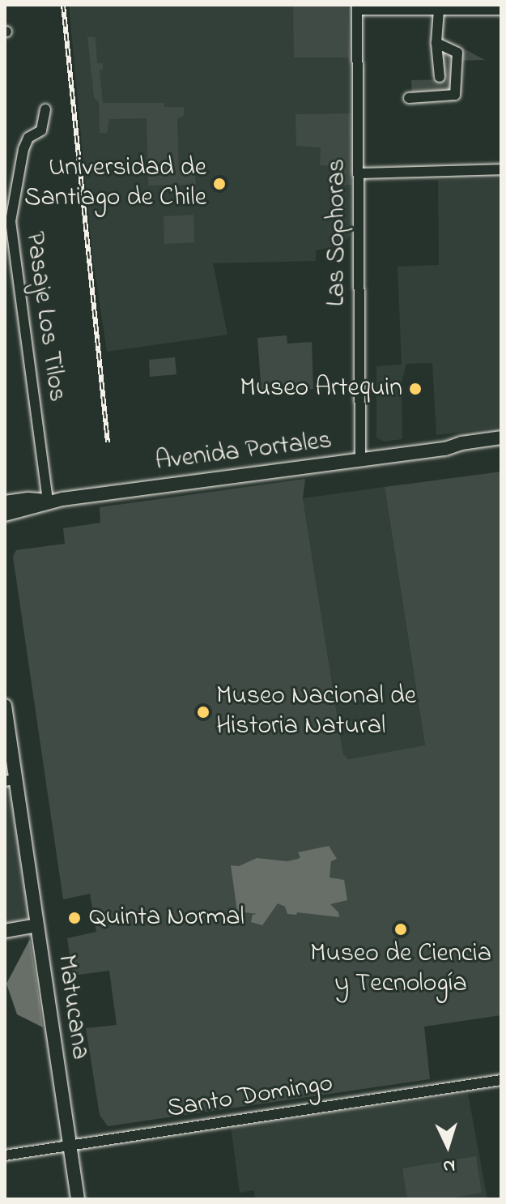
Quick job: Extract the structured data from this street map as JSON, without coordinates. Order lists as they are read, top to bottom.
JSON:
{
  "streets": {
    "main road": ["Avenida Portales", "Matucana"],
    "street": ["Las Sophoras", "Pasaje Los Tilos", "Santo Domingo"]
  },
  "crossings": [
    ["Las Sophoras", "Avenida Portales"],
    ["Pasaje Los Tilos", "Avenida Portales"],
    ["Matucana", "Santo Domingo"]
  ],
  "places": [
    "Universidad de Santiago de Chile",
    "Museo Artequin",
    "Museo Nacional de Historia Natural",
    "Quinta Normal",
    "Museo de Ciencia y Tecnología"
  ],
  "north": "bottom"
}
